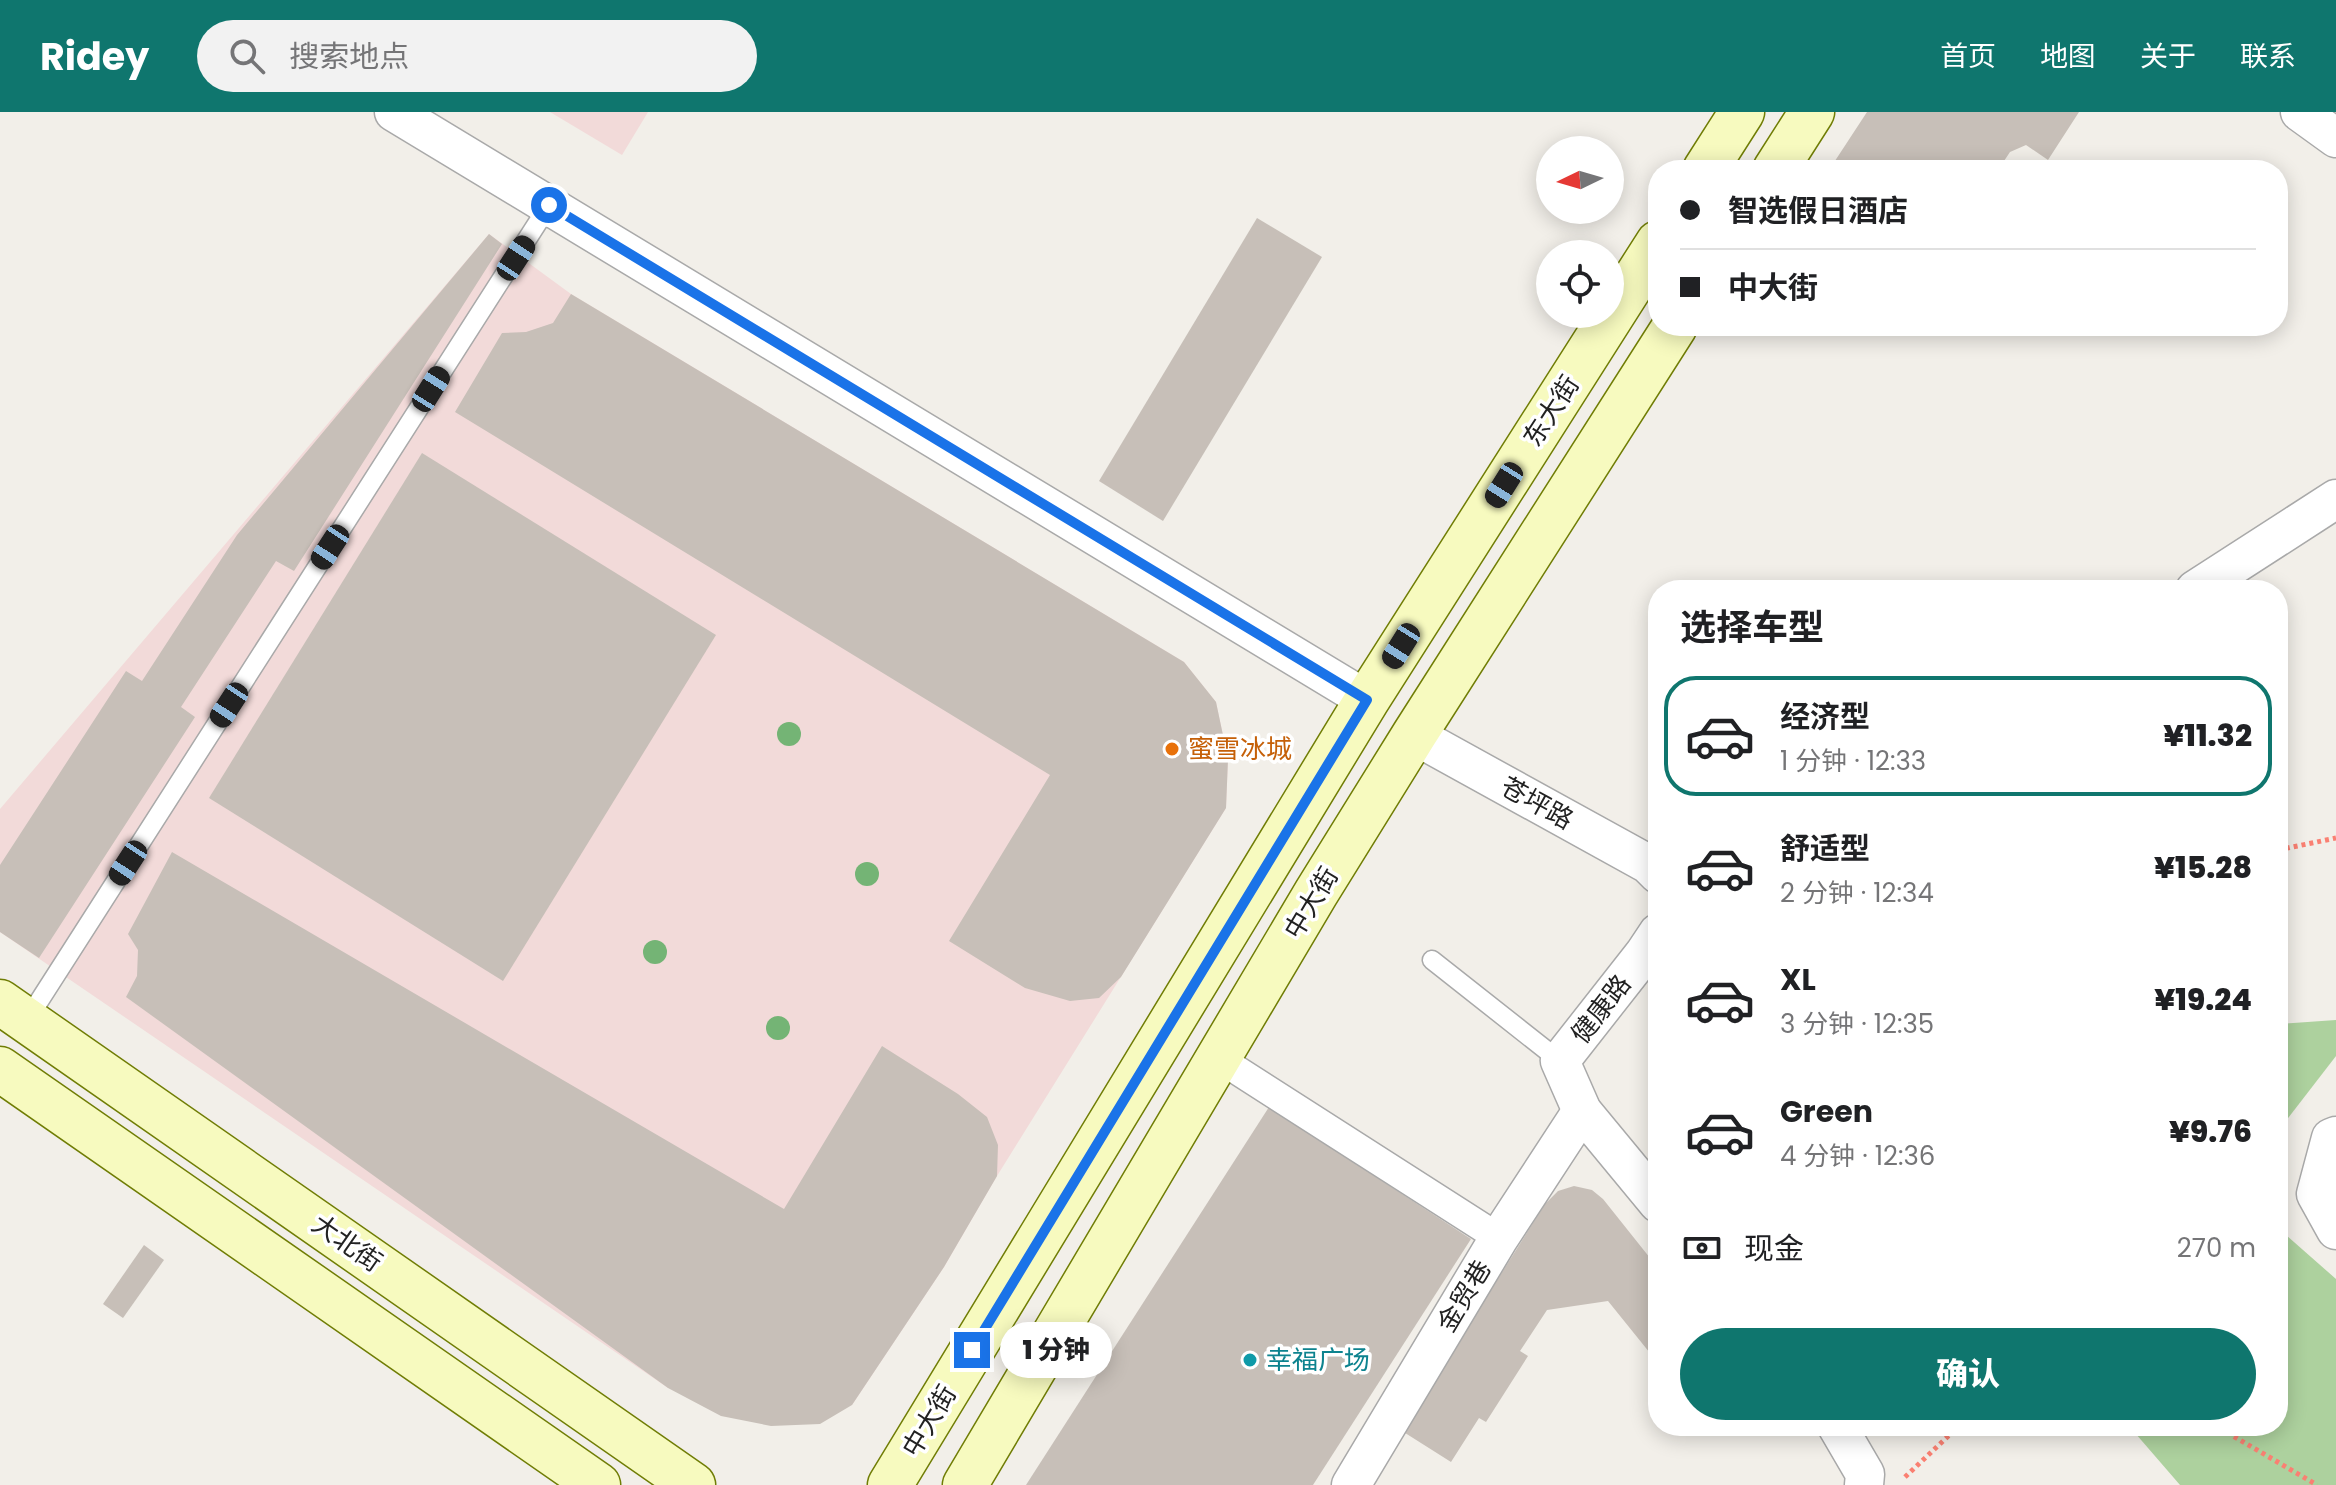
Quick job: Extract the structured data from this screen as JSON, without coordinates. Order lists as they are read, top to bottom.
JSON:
{
  "streets": {
    "main road": ["东大街", "中大街", "大北街"],
    "street": ["苍坪路", "健康路", "金贸巷"]
  },
  "crossings": [
    ["东大街", "中大街"],
    ["苍坪路", "中大街"],
    ["健康路", "金贸巷"]
  ],
  "places": ["蜜雪冰城", "幸福广场"],
  "north": "left",
  "page": {
    "header": "Ridey",
    "search": "搜索地点",
    "nav": [
      "首页",
      "地图",
      "关于",
      "联系"
    ],
    "banner": ["智选假日酒店", "中大街"],
    "heading": "选择车型",
    "list": [
      {
        "name": "经济型",
        "note": "1 分钟 · 12:33",
        "value": "¥11.32"
      },
      {
        "name": "舒适型",
        "note": "2 分钟 · 12:34",
        "value": "¥15.28"
      },
      {
        "name": "XL",
        "note": "3 分钟 · 12:35",
        "value": "¥19.24"
      },
      {
        "name": "Green",
        "note": "4 分钟 · 12:36",
        "value": "¥9.76"
      }
    ],
    "pay": ["现金", "270 m"],
    "buttons": "确认",
    "bubble": "1 分钟"
  }
}
